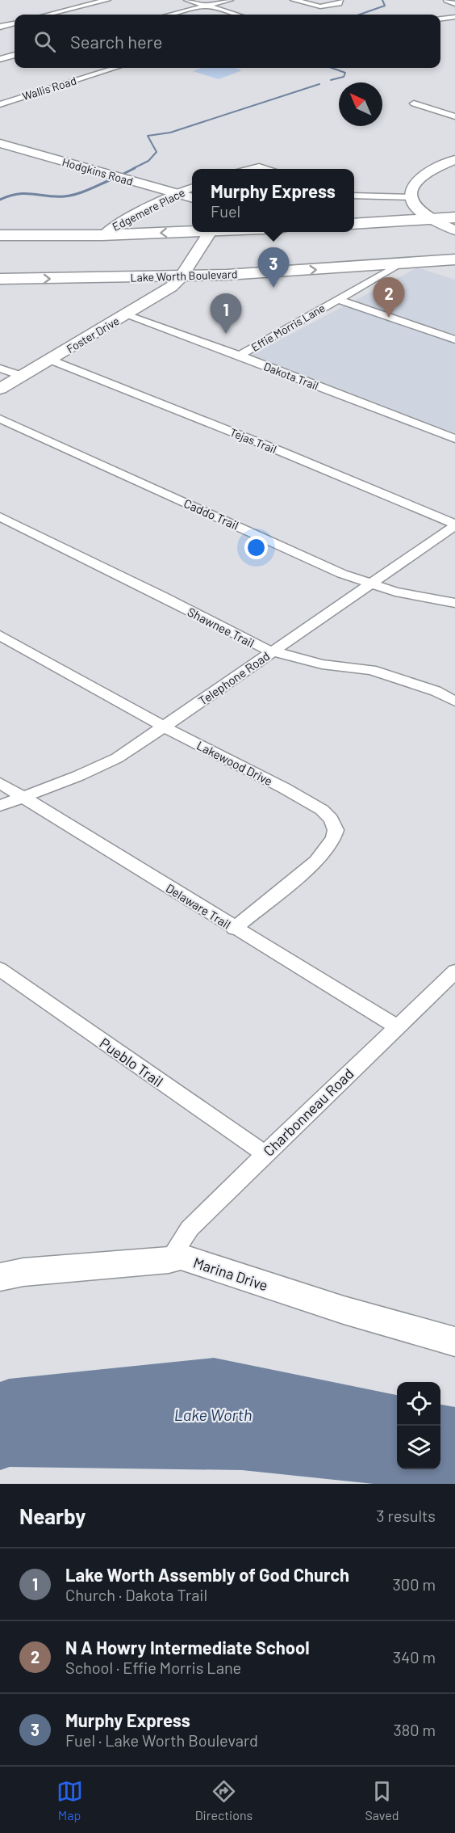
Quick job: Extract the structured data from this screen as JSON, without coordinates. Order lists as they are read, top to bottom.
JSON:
{
  "streets": {
    "highway": ["Lake Worth Boulevard"],
    "street": [
      "Wallis Road",
      "Hodgkins Road",
      "Edgemere Place",
      "Effie Morris Lane",
      "Foster Drive",
      "Dakota Trail",
      "Tejas Trail",
      "Caddo Trail",
      "Shawnee Trail",
      "Telephone Road",
      "Lakewood Drive",
      "Delaware Trail",
      "Pueblo Trail",
      "Charbonneau Road",
      "Marina Drive"
    ]
  },
  "crossings": [
    ["Hodgkins Road", "Edgemere Place"],
    ["Lake Worth Boulevard", "Effie Morris Lane"],
    ["Lake Worth Boulevard", "Foster Drive"],
    ["Effie Morris Lane", "Dakota Trail"],
    ["Foster Drive", "Dakota Trail"],
    ["Foster Drive", "Tejas Trail"],
    ["Tejas Trail", "Telephone Road"],
    ["Caddo Trail", "Telephone Road"],
    ["Shawnee Trail", "Telephone Road"],
    ["Telephone Road", "Lakewood Drive"],
    ["Telephone Road", "Delaware Trail"],
    ["Lakewood Drive", "Delaware Trail"],
    ["Delaware Trail", "Charbonneau Road"],
    ["Pueblo Trail", "Charbonneau Road"],
    ["Charbonneau Road", "Marina Drive"]
  ],
  "water": ["Lake Worth"],
  "north": "top left",
  "page": {
    "search": "Search here",
    "popup": ["Murphy Express", "Fuel"],
    "pins": ["3", "2", "1"],
    "heading": ["Nearby", "3 results"],
    "list": [
      {
        "mark": "1",
        "name": "Lake Worth Assembly of God Church",
        "note": "Church · Dakota Trail",
        "value": "300 m"
      },
      {
        "mark": "2",
        "name": "N A Howry Intermediate School",
        "note": "School · Effie Morris Lane",
        "value": "340 m"
      },
      {
        "mark": "3",
        "name": "Murphy Express",
        "note": "Fuel · Lake Worth Boulevard",
        "value": "380 m"
      }
    ],
    "nav": ["Map", "Directions", "Saved"]
  }
}
